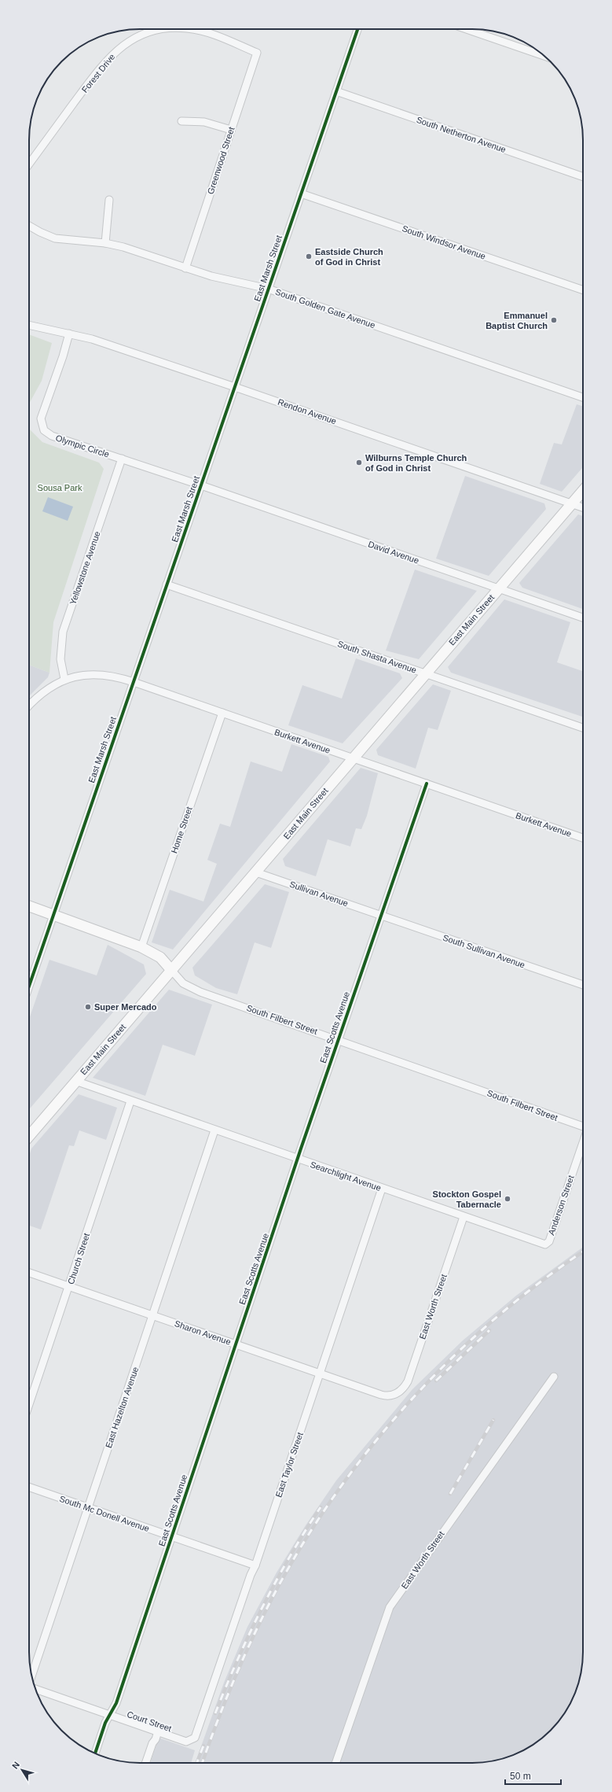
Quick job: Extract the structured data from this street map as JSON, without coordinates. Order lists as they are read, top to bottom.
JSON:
{
  "streets": {
    "main road": ["East Main Street", "South Filbert Street"],
    "street": [
      "Forest Drive",
      "South Netherton Avenue",
      "Greenwood Street",
      "South Windsor Avenue",
      "East Marsh Street",
      "South Golden Gate Avenue",
      "Rendon Avenue",
      "Olympic Circle",
      "David Avenue",
      "Yellowstone Avenue",
      "South Shasta Avenue",
      "Burkett Avenue",
      "Home Street",
      "Sullivan Avenue",
      "South Sullivan Avenue",
      "East Scotts Avenue",
      "Searchlight Avenue",
      "Anderson Street",
      "Church Street",
      "East Worth Street",
      "Sharon Avenue",
      "East Hazelton Avenue",
      "East Taylor Street",
      "South Mc Donell Avenue",
      "Court Street"
    ]
  },
  "crossings": [
    ["Forest Drive", "Greenwood Street"],
    ["South Netherton Avenue", "East Marsh Street"],
    ["Greenwood Street", "South Golden Gate Avenue"],
    ["South Windsor Avenue", "East Marsh Street"],
    ["East Marsh Street", "South Golden Gate Avenue"],
    ["East Marsh Street", "Rendon Avenue"],
    ["East Marsh Street", "Olympic Circle"],
    ["East Marsh Street", "David Avenue"],
    ["East Marsh Street", "South Shasta Avenue"],
    ["East Marsh Street", "Burkett Avenue"],
    ["East Marsh Street", "South Filbert Street"],
    ["Rendon Avenue", "Olympic Circle"],
    ["Rendon Avenue", "East Main Street"],
    ["Olympic Circle", "David Avenue"],
    ["Olympic Circle", "Yellowstone Avenue"],
    ["David Avenue", "East Main Street"],
    ["Yellowstone Avenue", "Burkett Avenue"],
    ["East Main Street", "South Shasta Avenue"],
    ["East Main Street", "Burkett Avenue"],
    ["East Main Street", "Sullivan Avenue"],
    ["East Main Street", "South Filbert Street"],
    ["East Main Street", "Searchlight Avenue"],
    ["Burkett Avenue", "Home Street"],
    ["Burkett Avenue", "East Scotts Avenue"],
    ["Home Street", "South Filbert Street"],
    ["Sullivan Avenue", "South Sullivan Avenue"],
    ["Sullivan Avenue", "East Scotts Avenue"],
    ["South Sullivan Avenue", "East Scotts Avenue"],
    ["South Filbert Street", "East Scotts Avenue"],
    ["East Scotts Avenue", "Searchlight Avenue"],
    ["East Scotts Avenue", "Sharon Avenue"],
    ["East Scotts Avenue", "South Mc Donell Avenue"],
    ["East Scotts Avenue", "Court Street"],
    ["Searchlight Avenue", "Anderson Street"],
    ["Searchlight Avenue", "Church Street"],
    ["Searchlight Avenue", "East Worth Street"],
    ["Searchlight Avenue", "East Hazelton Avenue"],
    ["Searchlight Avenue", "East Taylor Street"],
    ["Church Street", "Sharon Avenue"],
    ["East Worth Street", "Sharon Avenue"],
    ["Sharon Avenue", "East Hazelton Avenue"],
    ["Sharon Avenue", "East Taylor Street"],
    ["East Hazelton Avenue", "South Mc Donell Avenue"],
    ["East Taylor Street", "South Mc Donell Avenue"],
    ["East Taylor Street", "Court Street"]
  ],
  "parks": ["Sousa Park"],
  "places": [
    "Eastside Church of God in Christ",
    "Emmanuel Baptist Church",
    "Wilburns Temple Church of God in Christ",
    "Super Mercado",
    "Stockton Gospel Tabernacle"
  ],
  "scale_bar": "50 m",
  "north": "top left"
}
